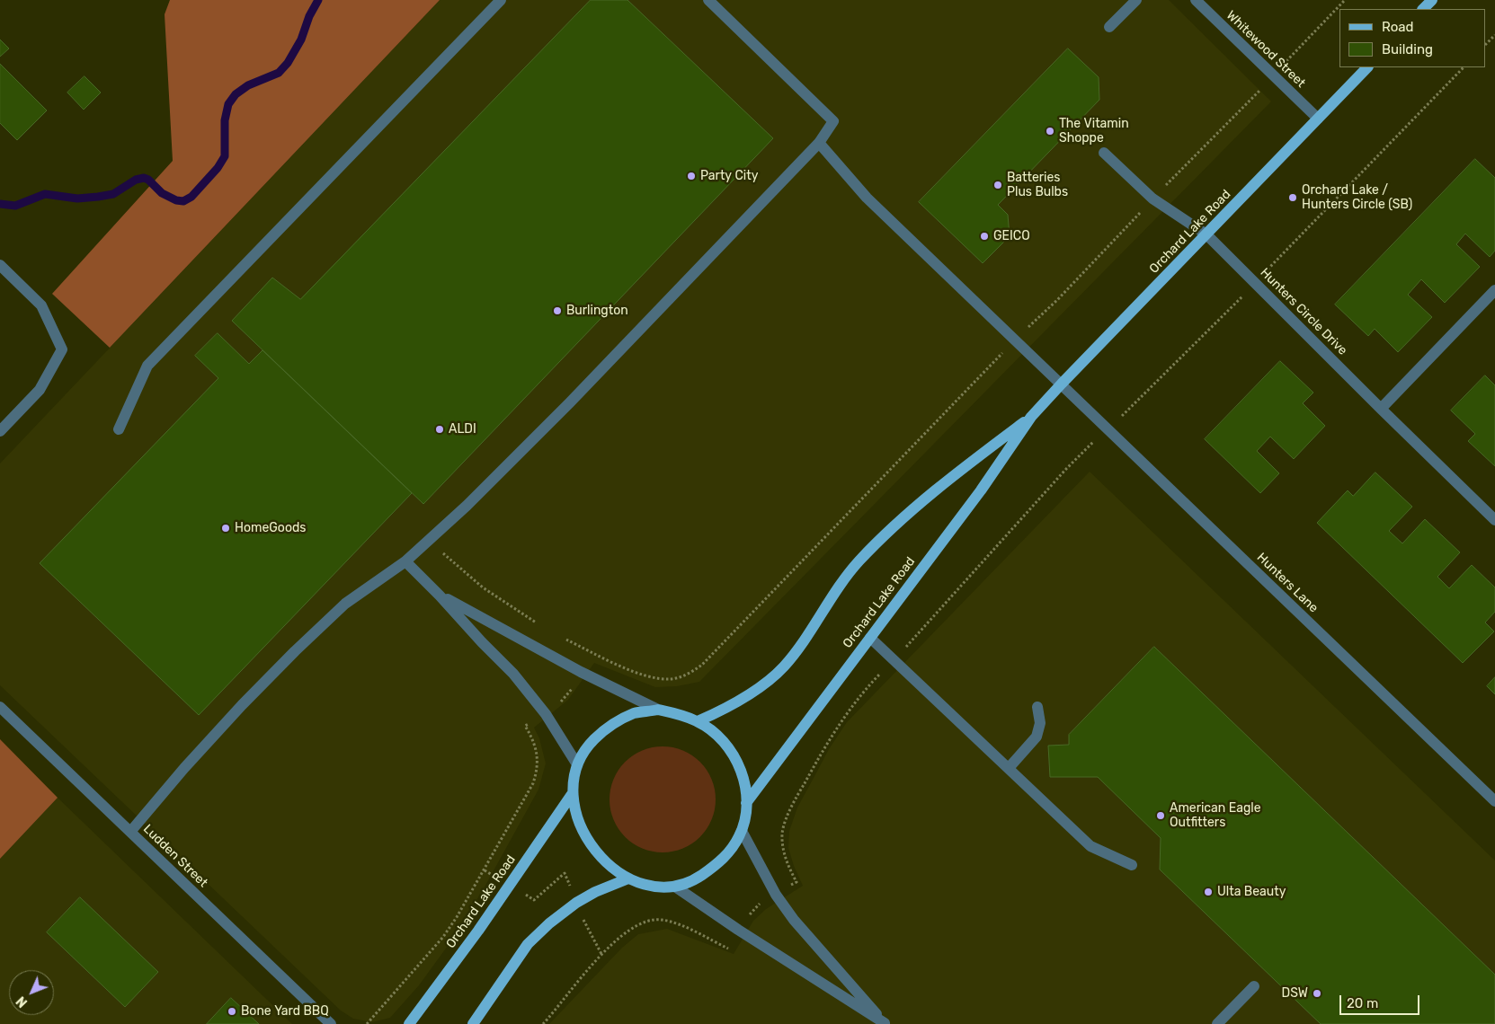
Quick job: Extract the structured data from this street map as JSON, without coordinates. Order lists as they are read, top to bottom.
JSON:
{
  "streets": {
    "main road": ["Orchard Lake Road"],
    "street": [
      "Whitewood Street",
      "Hunters Circle Drive",
      "Hunters Lane",
      "Ludden Street"
    ]
  },
  "crossings": [
    ["Whitewood Street", "Orchard Lake Road"],
    ["Orchard Lake Road", "Hunters Circle Drive"],
    ["Orchard Lake Road", "Hunters Lane"]
  ],
  "places": [
    "The Vitamin Shoppe",
    "Party City",
    "Batteries Plus Bulbs",
    "Orchard Lake / Hunters Circle (SB)",
    "GEICO",
    "Burlington",
    "ALDI",
    "HomeGoods",
    "American Eagle Outfitters",
    "Ulta Beauty",
    "DSW",
    "Bone Yard BBQ"
  ],
  "legend": ["Road", "Building"],
  "scale_bar": "20 m",
  "north": "bottom left"
}
